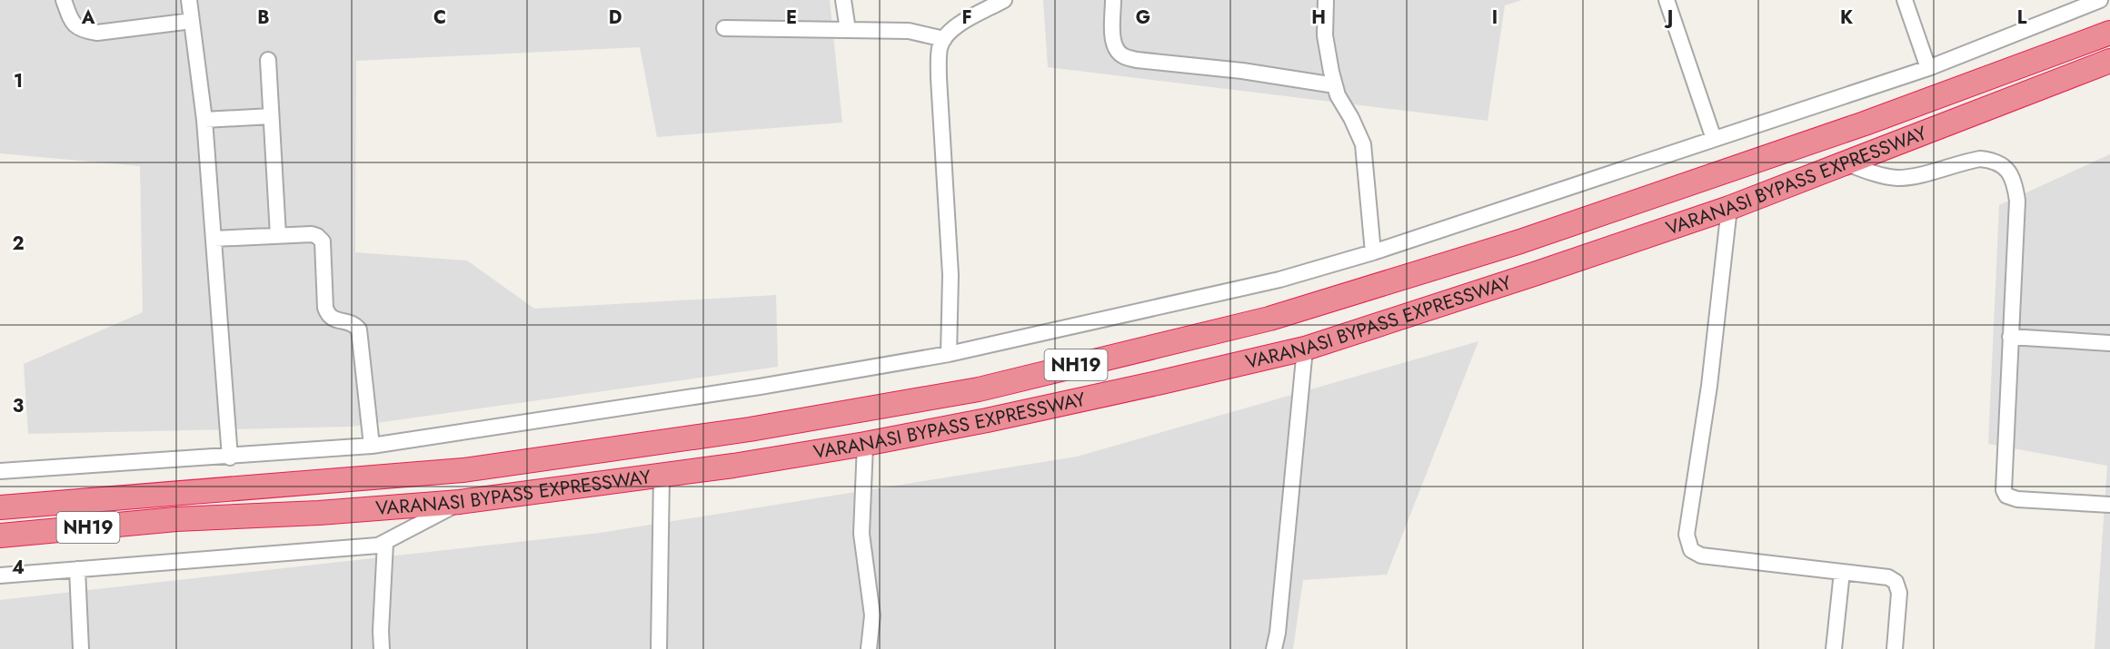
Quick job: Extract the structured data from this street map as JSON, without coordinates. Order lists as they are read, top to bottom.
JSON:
{
  "streets": {
    "highway": ["VARANASI BYPASS EXPRESSWAY", "NH19"]
  },
  "grid": {
    "columns": [
      "A",
      "B",
      "C",
      "D",
      "E",
      "F",
      "G",
      "H",
      "I",
      "J",
      "K",
      "L"
    ],
    "rows": [
      "1",
      "2",
      "3",
      "4"
    ]
  }
}
